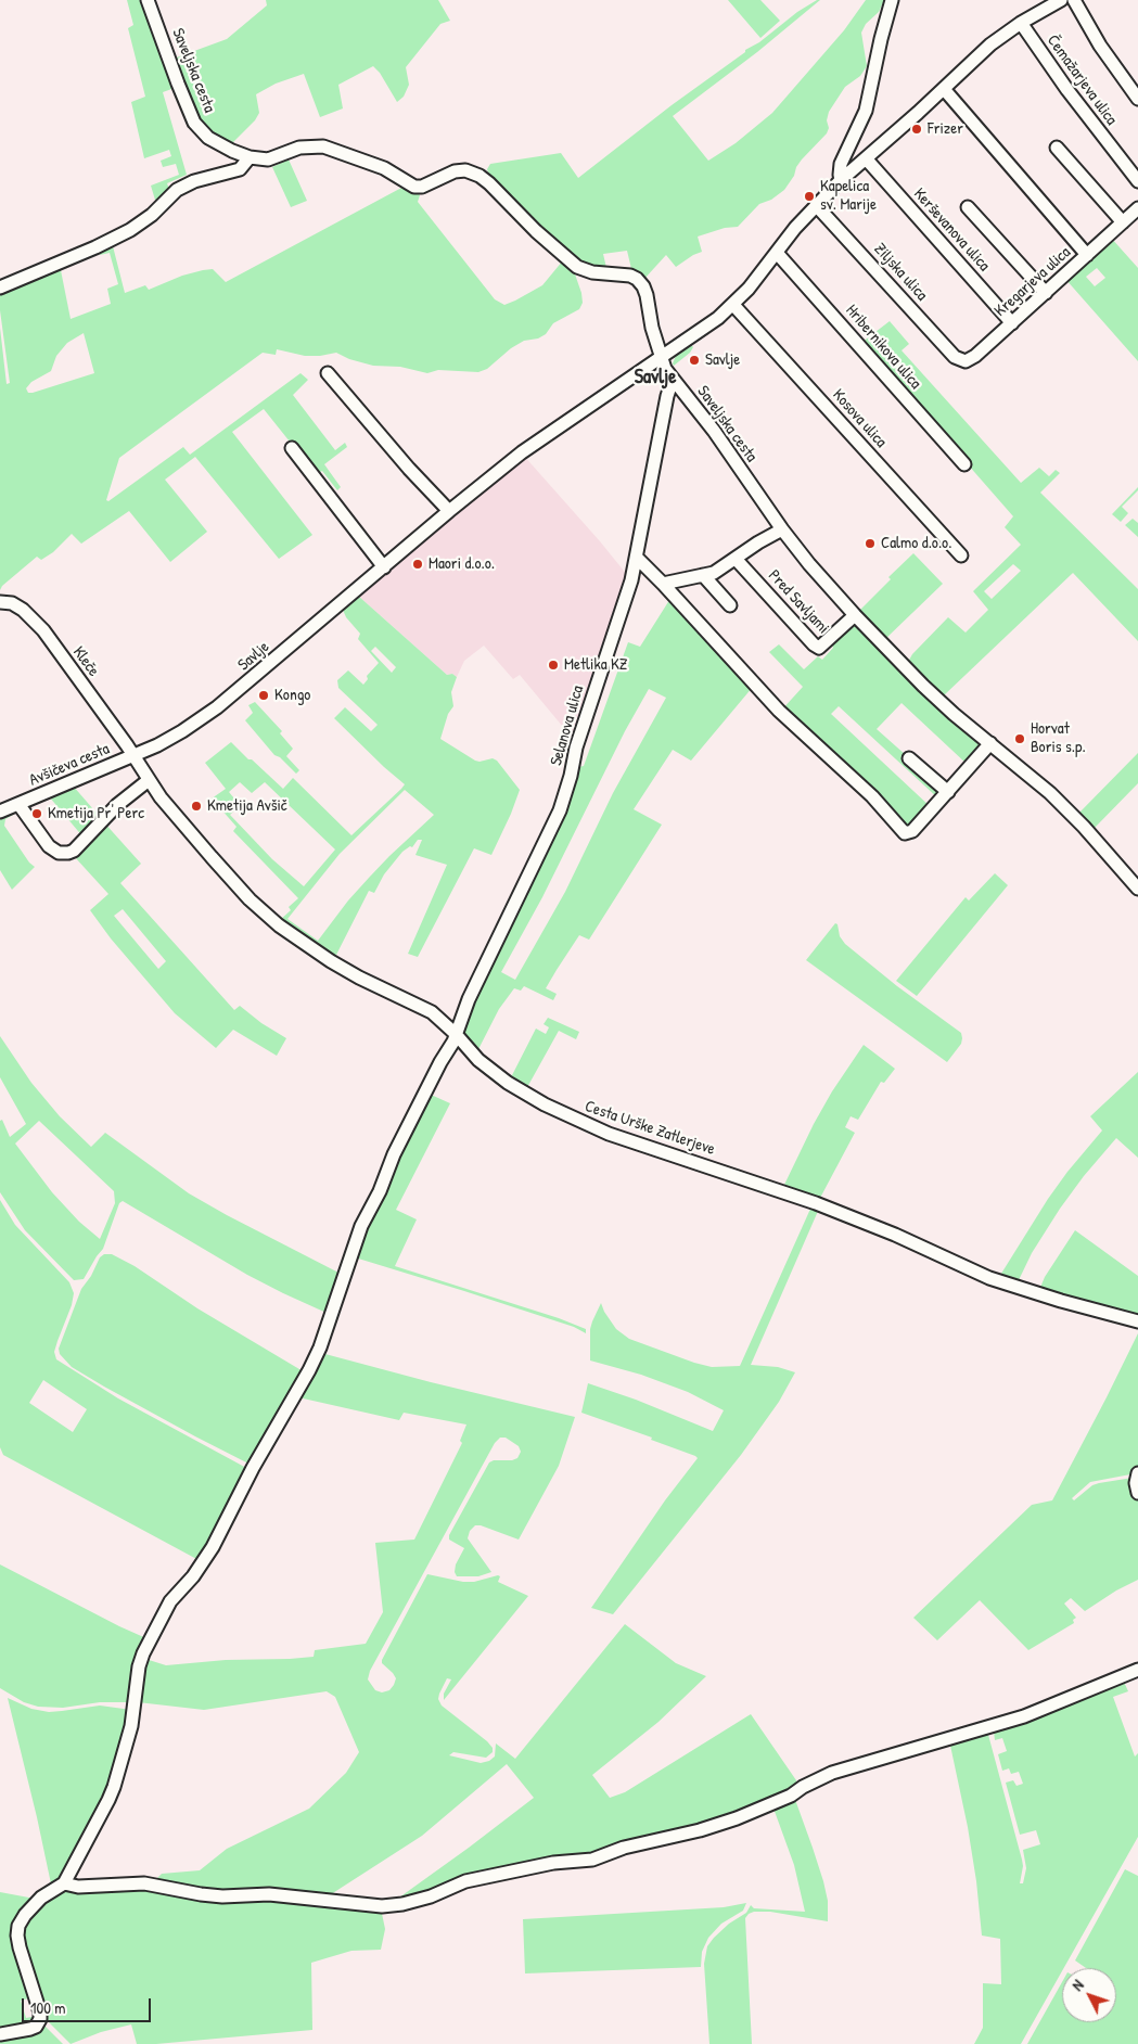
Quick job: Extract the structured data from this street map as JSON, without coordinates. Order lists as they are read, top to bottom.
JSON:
{
  "streets": {
    "street": [
      "Saveljska cesta",
      "Čemažarjeva ulica",
      "Kerševanova ulica",
      "Ziljska ulica",
      "Kregarjeva ulica",
      "Hribernikova ulica",
      "Kosova ulica",
      "Pred Savljami",
      "Savlje",
      "Kleče",
      "Selanova ulica",
      "Avšičeva cesta",
      "Cesta Urške Zatlerjeve"
    ]
  },
  "crossings": [
    ["Saveljska cesta", "Pred Savljami"],
    ["Saveljska cesta", "Savlje"],
    ["Saveljska cesta", "Selanova ulica"],
    ["Čemažarjeva ulica", "Savlje"],
    ["Kerševanova ulica", "Kregarjeva ulica"],
    ["Kerševanova ulica", "Savlje"],
    ["Ziljska ulica", "Kregarjeva ulica"],
    ["Ziljska ulica", "Savlje"],
    ["Hribernikova ulica", "Savlje"],
    ["Kosova ulica", "Savlje"],
    ["Savlje", "Kleče"],
    ["Savlje", "Avšičeva cesta"],
    ["Savlje", "Cesta Urške Zatlerjeve"],
    ["Kleče", "Avšičeva cesta"],
    ["Kleče", "Cesta Urške Zatlerjeve"],
    ["Selanova ulica", "Cesta Urške Zatlerjeve"],
    ["Avšičeva cesta", "Cesta Urške Zatlerjeve"]
  ],
  "districts": ["Savlje"],
  "places": [
    "Frizer",
    "Kapelica sv. Marije",
    "Savlje",
    "Calmo d.o.o.",
    "Maori d.o.o.",
    "Metlika KZ",
    "Kongo",
    "Horvat Boris s.p.",
    "Kmetija Avšič",
    "Kmetija Pr' Perc"
  ],
  "scale_bar": "100 m",
  "north": "top left"
}
